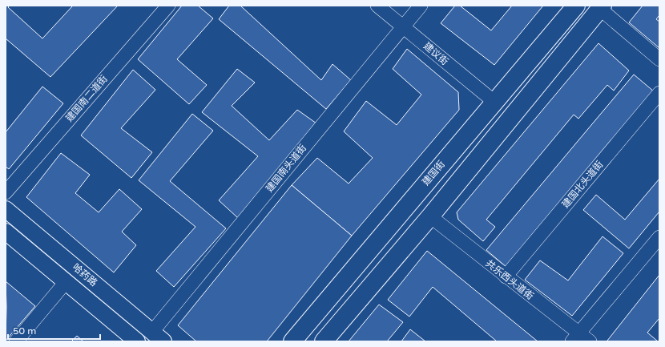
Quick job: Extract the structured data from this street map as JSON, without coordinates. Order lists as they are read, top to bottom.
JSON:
{
  "streets": {
    "main road": ["建国街", "哈药路"],
    "street": [
      "建议街",
      "建国南二道街",
      "建国南头道街",
      "建国北头道街",
      "共乐西头道街"
    ]
  },
  "crossings": [
    ["建议街", "建国南头道街"],
    ["建议街", "建国街"],
    ["建国南头道街", "哈药路"],
    ["建国北头道街", "共乐西头道街"]
  ],
  "scale_bar": "50 m"
}
